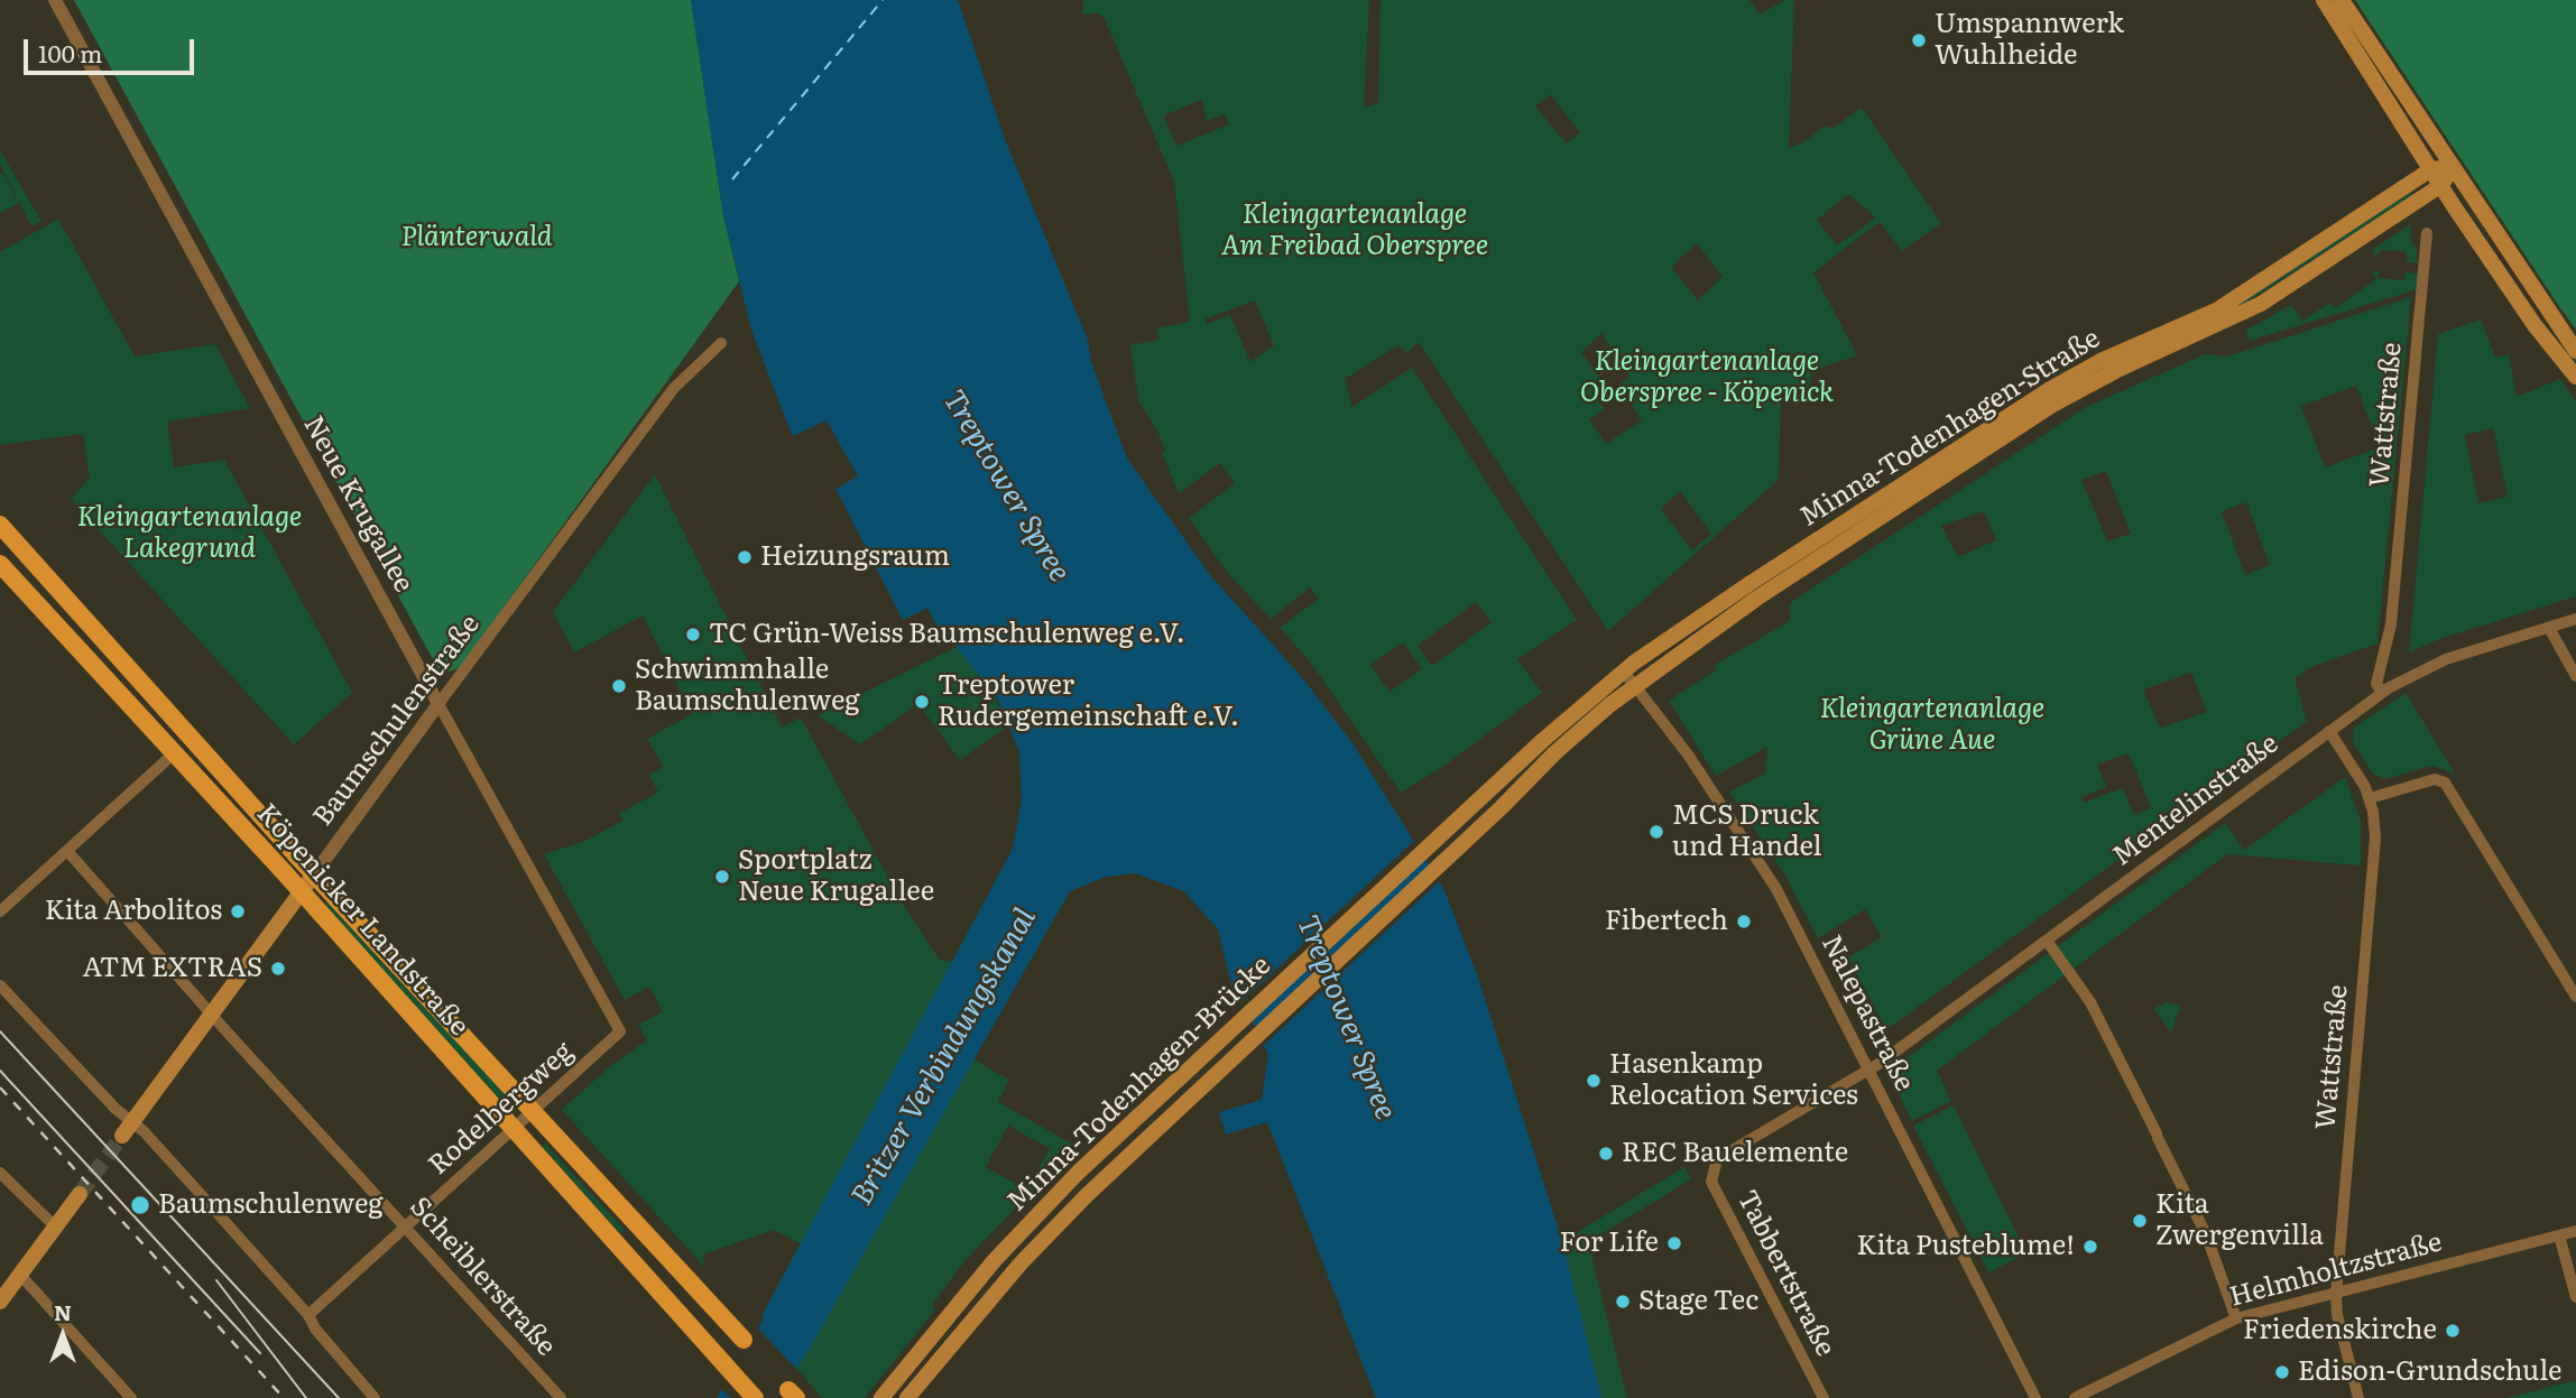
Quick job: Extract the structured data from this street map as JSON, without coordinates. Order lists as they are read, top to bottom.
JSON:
{
  "streets": {
    "main road": [
      "Minna-Todenhagen-Straße",
      "Baumschulenstraße",
      "Köpenicker Landstraße",
      "Minna-Todenhagen-Brücke"
    ],
    "street": [
      "Wattstraße",
      "Neue Krugallee",
      "Mentelinstraße",
      "Nalepastraße",
      "Rodelbergweg",
      "Helmholtzstraße",
      "Tabbertstraße",
      "Scheiblerstraße"
    ]
  },
  "crossings": [
    ["Wattstraße", "Mentelinstraße"],
    ["Wattstraße", "Helmholtzstraße"],
    ["Minna-Todenhagen-Straße", "Nalepastraße"],
    ["Minna-Todenhagen-Straße", "Minna-Todenhagen-Brücke"],
    ["Neue Krugallee", "Baumschulenstraße"],
    ["Neue Krugallee", "Rodelbergweg"],
    ["Baumschulenstraße", "Köpenicker Landstraße"],
    ["Baumschulenstraße", "Scheiblerstraße"],
    ["Mentelinstraße", "Nalepastraße"],
    ["Mentelinstraße", "Tabbertstraße"],
    ["Köpenicker Landstraße", "Rodelbergweg"],
    ["Nalepastraße", "Tabbertstraße"],
    ["Rodelbergweg", "Scheiblerstraße"]
  ],
  "water": ["Treptower Spree", "Britzer Verbindungskanal"],
  "parks": [
    "Kleingartenanlage Am Freibad Oberspree",
    "Plänterwald",
    "Kleingartenanlage Oberspree - Köpenick",
    "Kleingartenanlage Lakegrund",
    "Kleingartenanlage Grüne Aue"
  ],
  "places": [
    "Umspannwerk Wuhlheide",
    "Heizungsraum",
    "TC Grün-Weiss Baumschulenweg e.V.",
    "Schwimmhalle Baumschulenweg",
    "Treptower Rudergemeinschaft e.V.",
    "MCS Druck und Handel",
    "Sportplatz Neue Krugallee",
    "Kita Arbolitos",
    "Fibertech",
    "ATM EXTRAS",
    "Hasenkamp Relocation Services",
    "REC Bauelemente",
    "Baumschulenweg",
    "Kita Zwergenvilla",
    "For Life",
    "Kita Pusteblume!",
    "Stage Tec",
    "Friedenskirche",
    "Edison-Grundschule"
  ],
  "scale_bar": "100 m",
  "north": "top"
}
